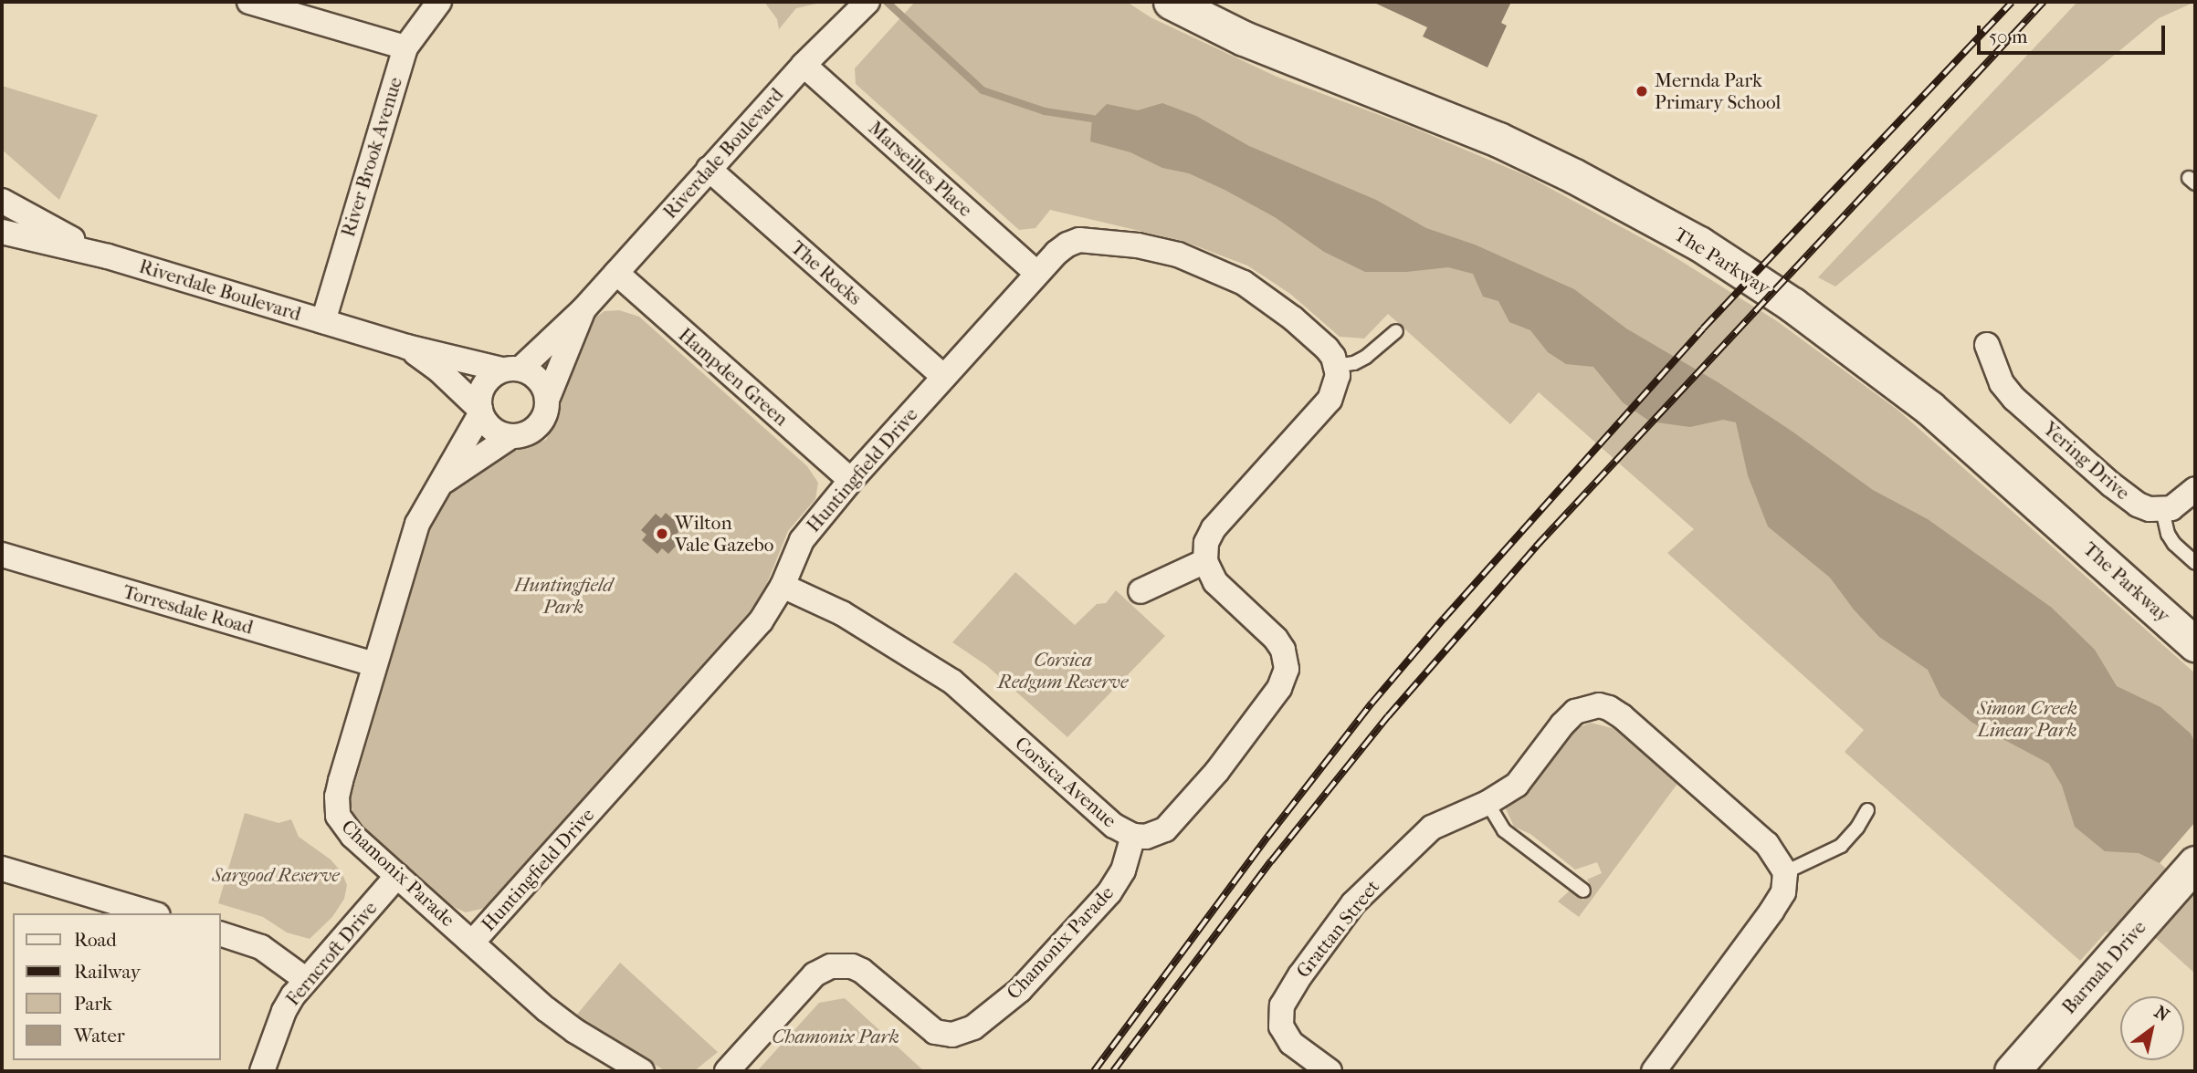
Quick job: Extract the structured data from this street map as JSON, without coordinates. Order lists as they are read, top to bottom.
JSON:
{
  "streets": {
    "street": [
      "Riverdale Boulevard",
      "River Brook Avenue",
      "Marseilles Place",
      "The Parkway",
      "The Rocks",
      "Hampden Green",
      "Yering Drive",
      "Huntingfield Drive",
      "Torresdale Road",
      "Corsica Avenue",
      "Chamonix Parade",
      "Grattan Street",
      "Ferncroft Drive",
      "Barmah Drive"
    ]
  },
  "crossings": [
    ["Riverdale Boulevard", "River Brook Avenue"],
    ["Riverdale Boulevard", "Marseilles Place"],
    ["Riverdale Boulevard", "The Rocks"],
    ["Riverdale Boulevard", "Hampden Green"],
    ["Riverdale Boulevard", "Chamonix Parade"],
    ["Marseilles Place", "Huntingfield Drive"],
    ["The Rocks", "Huntingfield Drive"],
    ["Hampden Green", "Huntingfield Drive"],
    ["Huntingfield Drive", "Corsica Avenue"],
    ["Huntingfield Drive", "Chamonix Parade"],
    ["Torresdale Road", "Chamonix Parade"],
    ["Corsica Avenue", "Chamonix Parade"],
    ["Chamonix Parade", "Ferncroft Drive"]
  ],
  "parks": [
    "Huntingfield Park",
    "Corsica Redgum Reserve",
    "Simon Creek Linear Park",
    "Sargood Reserve",
    "Chamonix Park"
  ],
  "places": ["Mernda Park Primary School", "Wilton Vale Gazebo"],
  "legend": [
    "Road",
    "Railway",
    "Park",
    "Water"
  ],
  "scale_bar": "50 m",
  "north": "top right"
}
